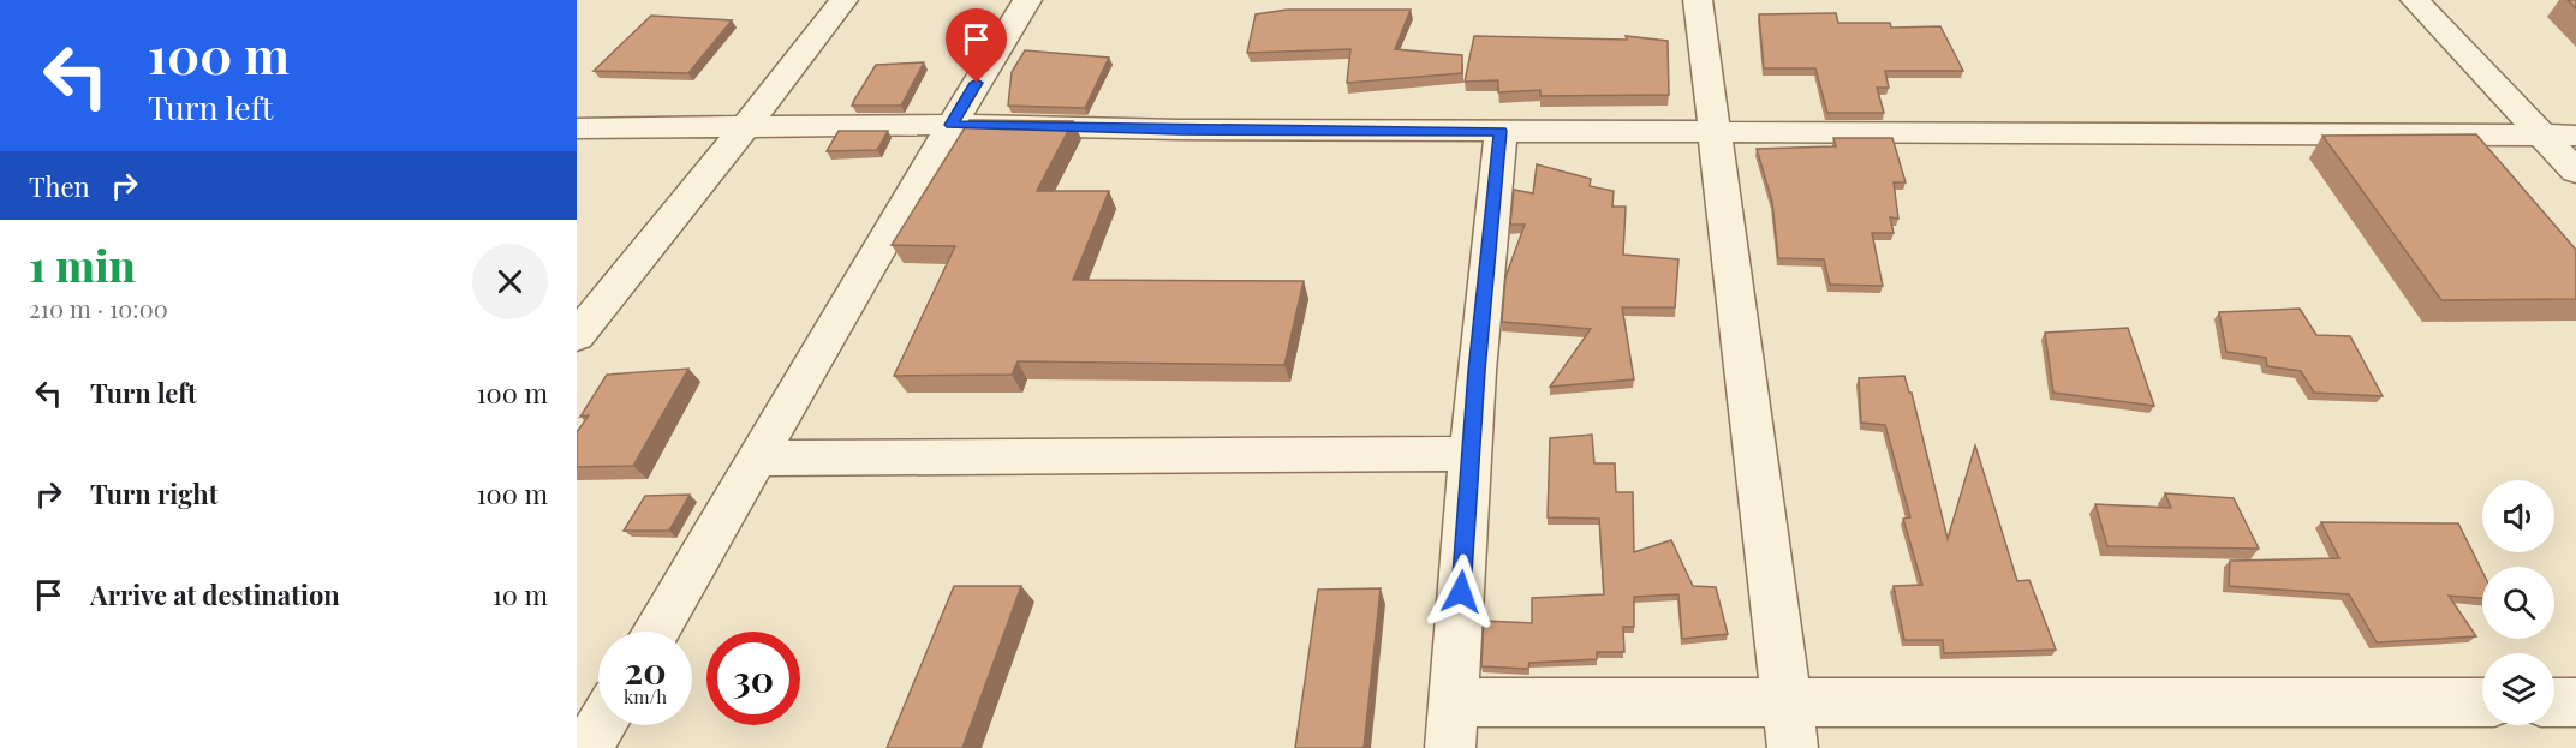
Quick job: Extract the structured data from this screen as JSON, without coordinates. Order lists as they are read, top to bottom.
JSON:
{
  "page": {
    "turn": ["100 m", "Turn left"],
    "then": "Then",
    "heading": ["1 min", "210 m · 10:00"],
    "list": [
      {
        "name": "Turn left",
        "value": "100 m"
      },
      {
        "name": "Turn right",
        "value": "100 m"
      },
      {
        "name": "Arrive at destination",
        "value": "10 m"
      }
    ],
    "speed": "20 km/h",
    "limit": "30"
  }
}
